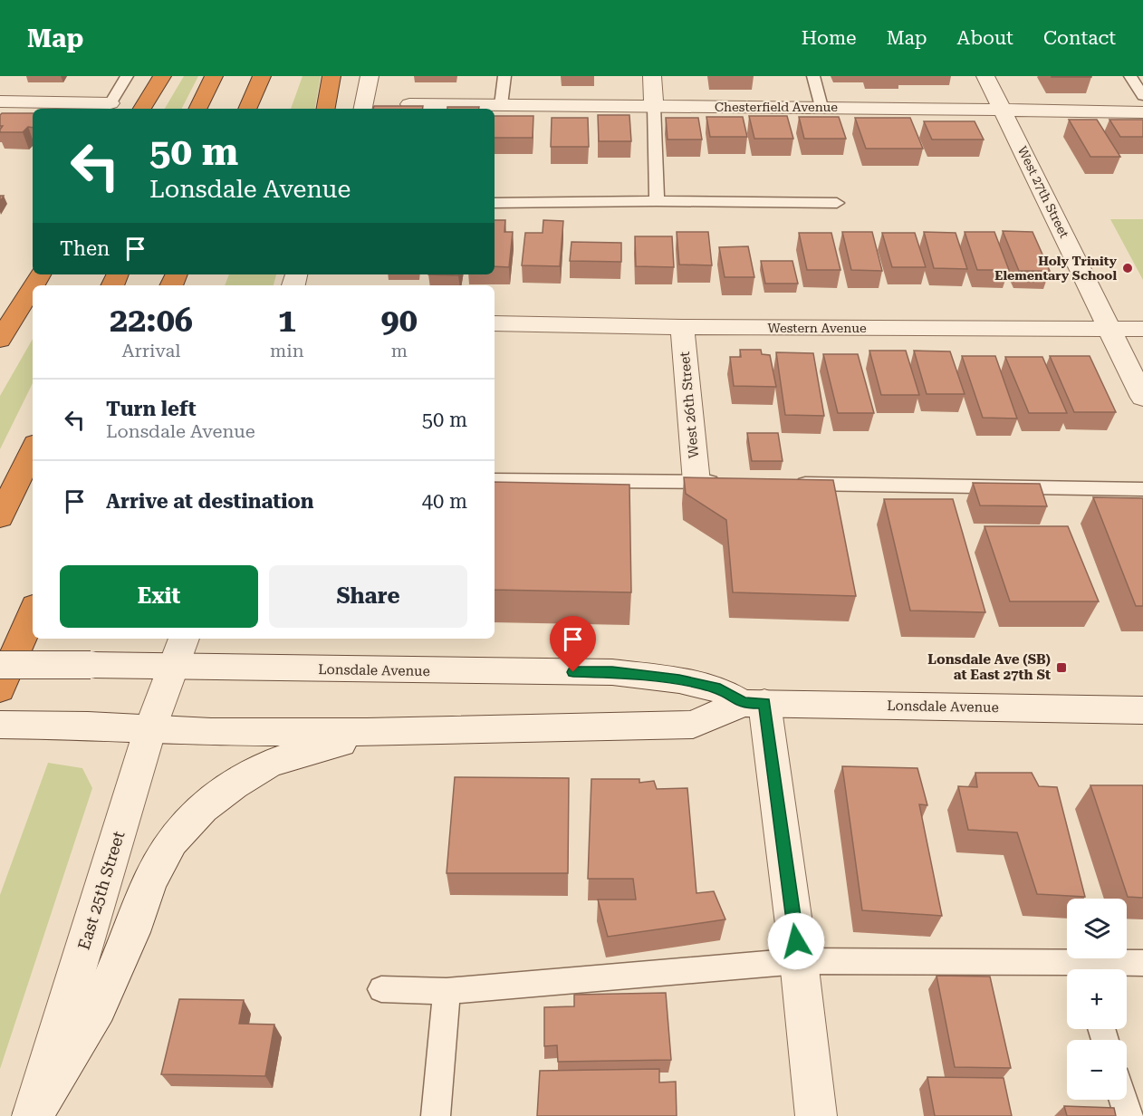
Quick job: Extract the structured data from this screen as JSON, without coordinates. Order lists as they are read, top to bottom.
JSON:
{
  "streets": {
    "street": [
      "Chesterfield Avenue",
      "West 27th Street",
      "Western Avenue",
      "West 26th Street",
      "Lonsdale Avenue",
      "East 25th Street"
    ]
  },
  "crossings": [
    ["Chesterfield Avenue", "West 27th Street"],
    ["West 27th Street", "Western Avenue"],
    ["Western Avenue", "West 26th Street"],
    ["Lonsdale Avenue", "East 25th Street"]
  ],
  "places": {
    "other": ["Holy Trinity Elementary School"],
    "transit": ["Lonsdale Ave (SB) at East 27th St"]
  },
  "page": {
    "header": "Map",
    "nav": [
      "Home",
      "Map",
      "About",
      "Contact"
    ],
    "turn": ["50 m", "Lonsdale Avenue"],
    "then": "Then",
    "eta": [
      "22:06",
      "Arrival",
      "1",
      "min",
      "90",
      "m"
    ],
    "list": [
      {
        "name": "Turn left",
        "note": "Lonsdale Avenue",
        "value": "50 m"
      },
      {
        "name": "Arrive at destination",
        "value": "40 m"
      }
    ],
    "buttons": ["Exit", "Share"],
    "map_buttons": ["+", "−"]
  }
}
